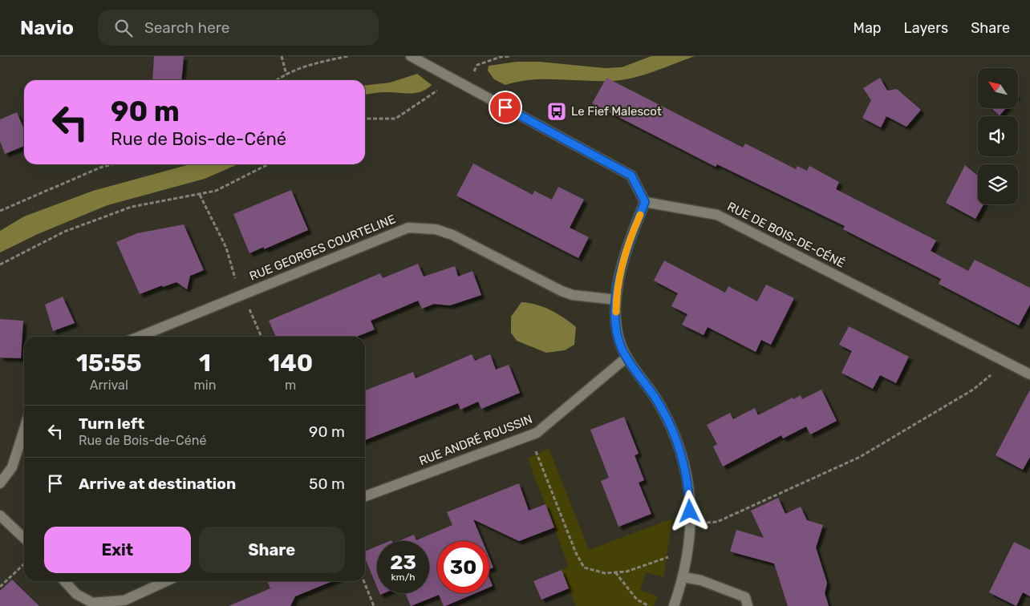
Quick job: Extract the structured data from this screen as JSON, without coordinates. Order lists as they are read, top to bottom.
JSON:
{
  "streets": {
    "street": ["RUE DE BOIS-DE-CÉNÉ", "RUE GEORGES COURTELINE", "RUE ANDRÉ ROUSSIN"]
  },
  "places": {
    "bus stop": ["Le Fief Malescot"]
  },
  "north": "top left",
  "page": {
    "header": "Navio",
    "search": "Search here",
    "nav": ["Map", "Layers", "Share"],
    "turn": ["90 m", "Rue de Bois-de-Céné"],
    "eta": [
      "15:55",
      "Arrival",
      "1",
      "min",
      "140",
      "m"
    ],
    "list": [
      {
        "name": "Turn left",
        "note": "Rue de Bois-de-Céné",
        "value": "90 m"
      },
      {
        "name": "Arrive at destination",
        "value": "50 m"
      }
    ],
    "buttons": ["Exit", "Share"],
    "speed": "23 km/h",
    "limit": "30"
  }
}
